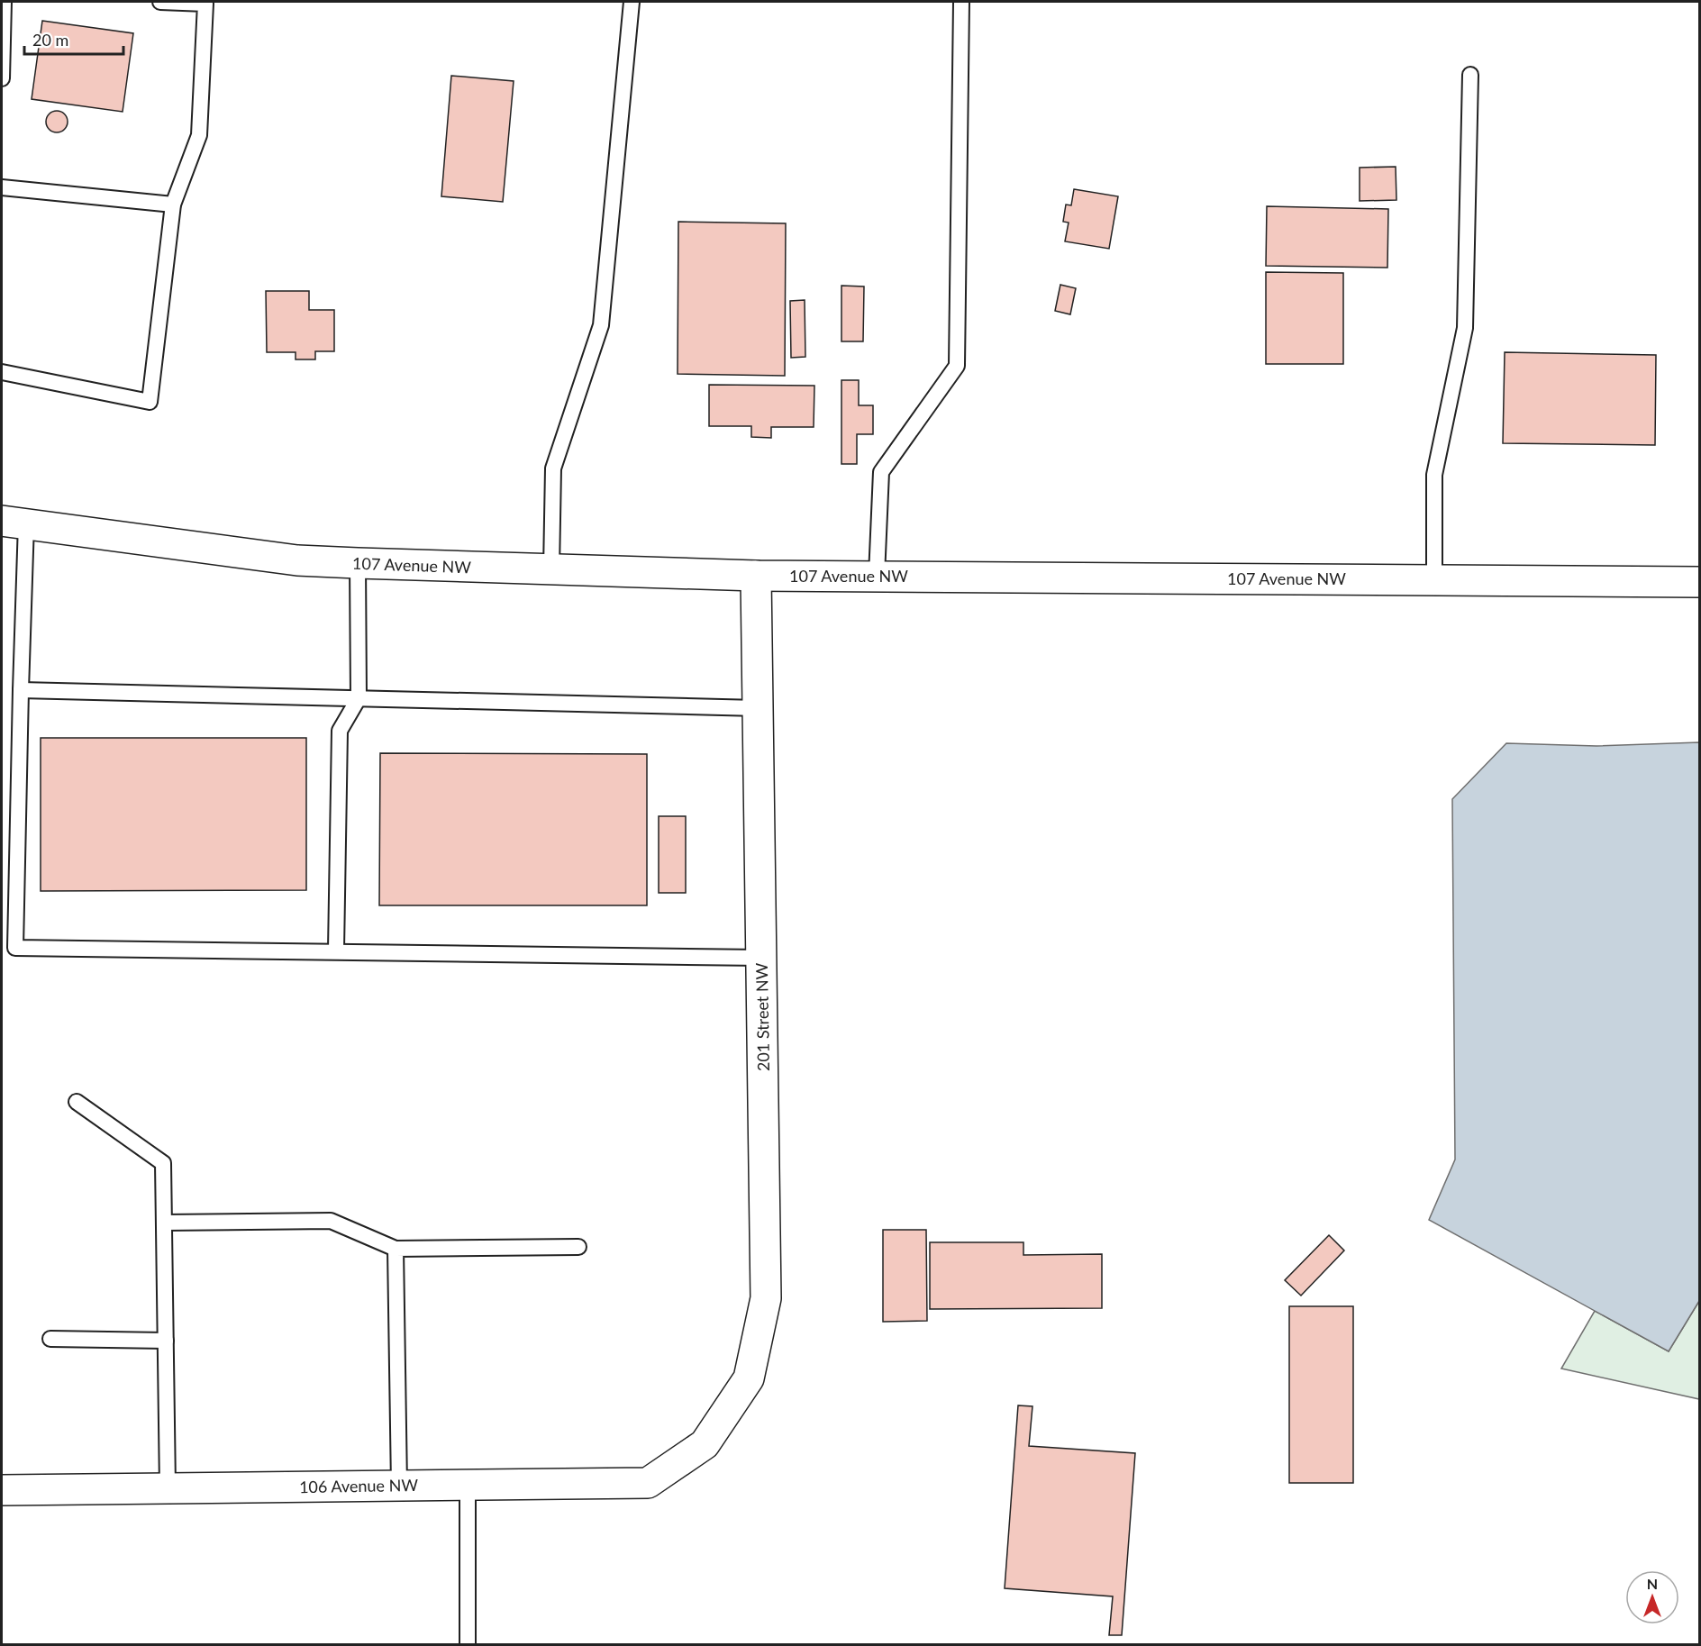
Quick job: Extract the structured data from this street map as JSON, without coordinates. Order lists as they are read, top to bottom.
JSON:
{
  "streets": {
    "street": ["107 Avenue NW", "201 Street NW", "106 Avenue NW"]
  },
  "crossings": [
    ["107 Avenue NW", "201 Street NW"],
    ["201 Street NW", "106 Avenue NW"]
  ],
  "scale_bar": "20 m",
  "north": "top"
}
